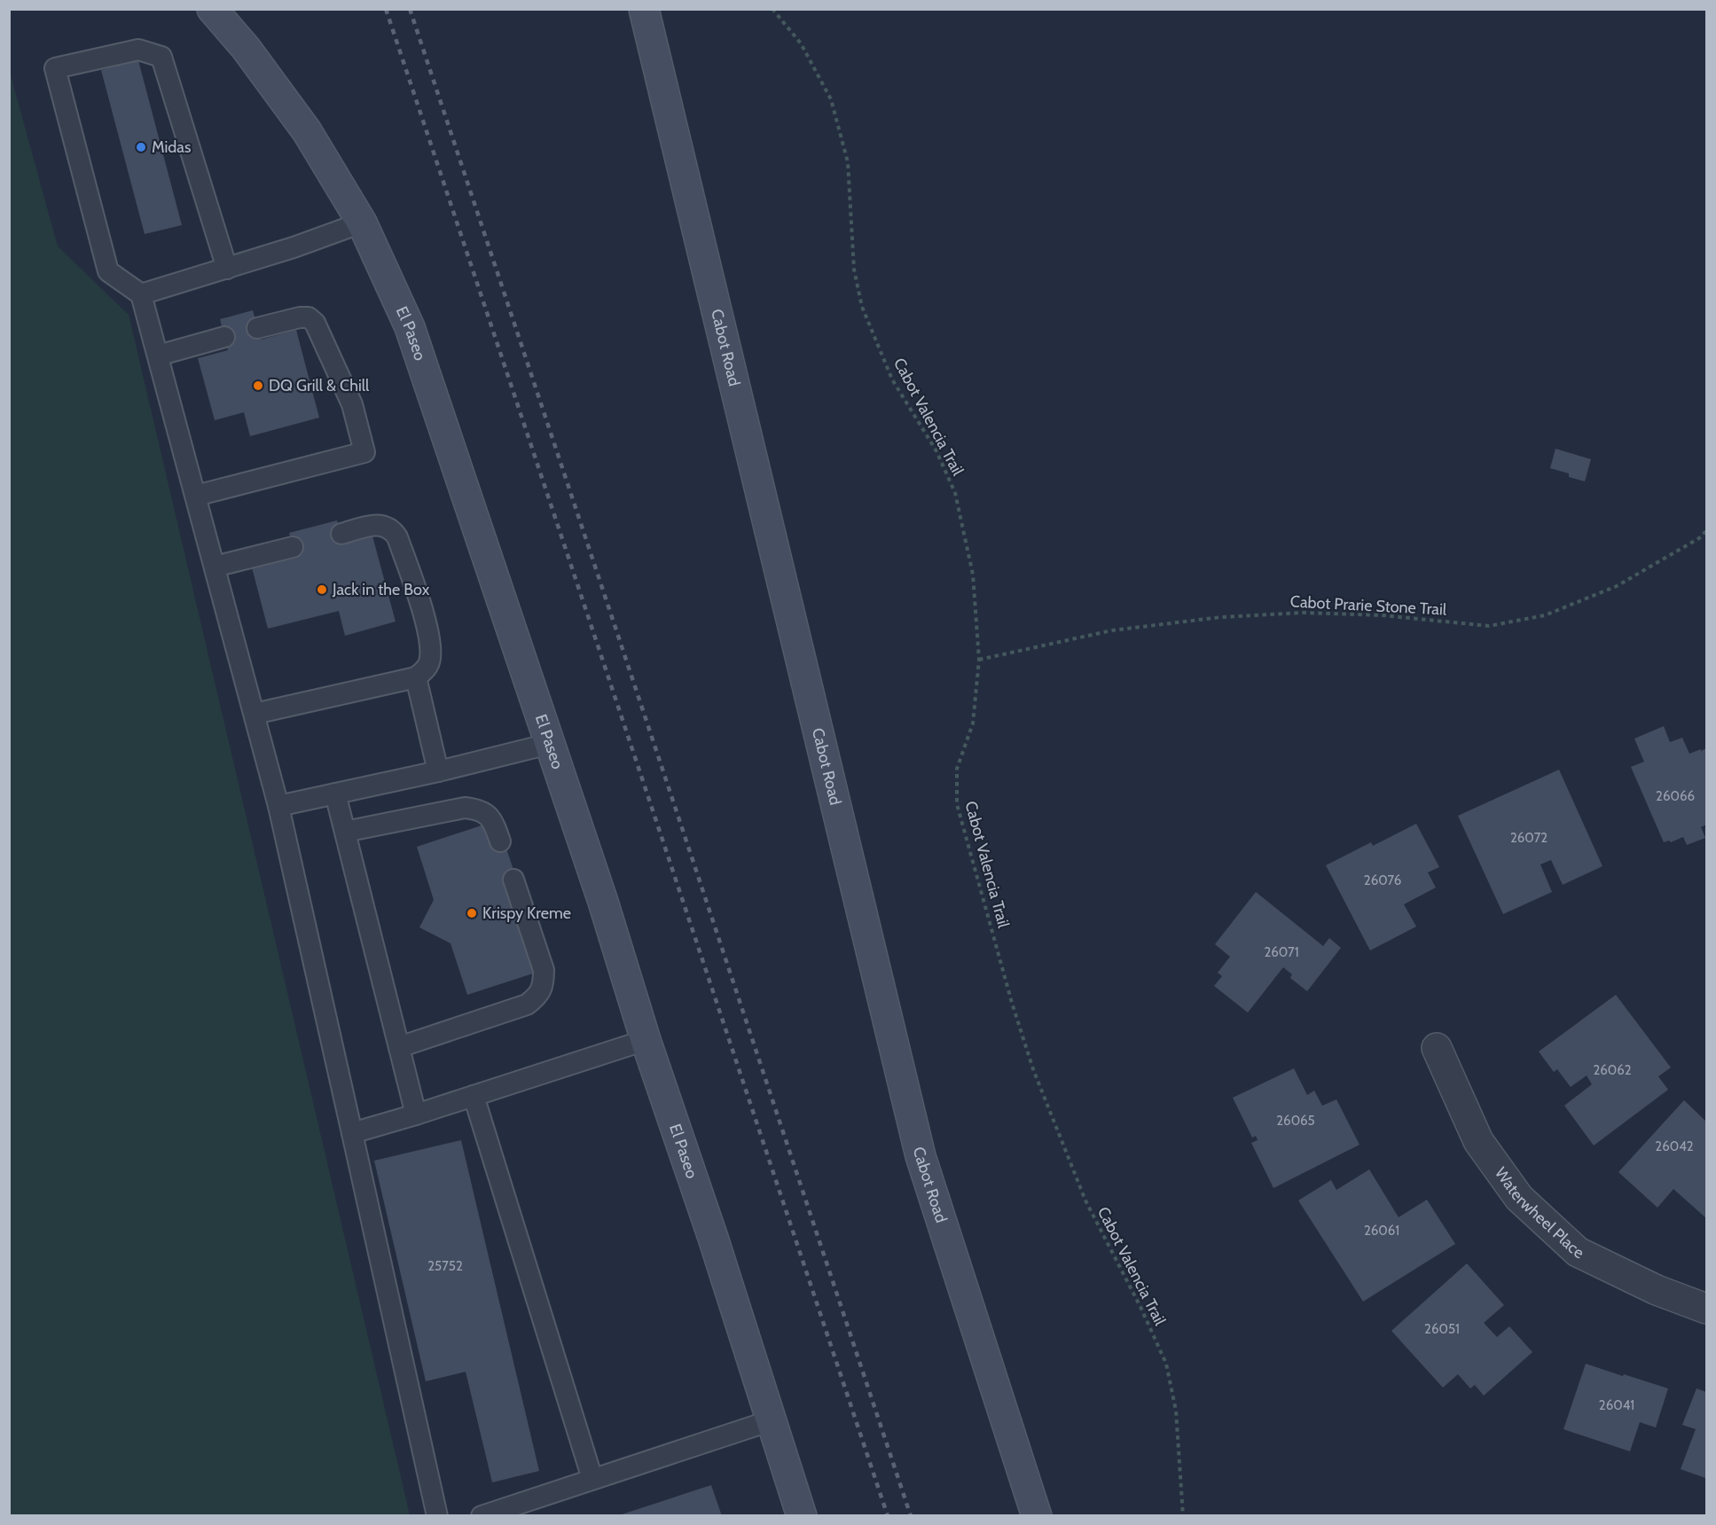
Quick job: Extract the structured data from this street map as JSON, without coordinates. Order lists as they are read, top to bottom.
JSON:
{
  "streets": {
    "street": ["El Paseo", "Cabot Road", "Waterwheel Place"],
    "path": ["Cabot Valencia Trail", "Cabot Prarie Stone Trail"]
  },
  "crossings": [
    ["Cabot Valencia Trail", "Cabot Prarie Stone Trail"]
  ],
  "places": [
    "Midas",
    "DQ Grill & Chill",
    "Jack in the Box",
    "Krispy Kreme"
  ],
  "house_numbers": [
    "26066",
    "26072",
    "26076",
    "26071",
    "26062",
    "26065",
    "26042",
    "26061",
    "25752",
    "26051",
    "26041"
  ]
}
